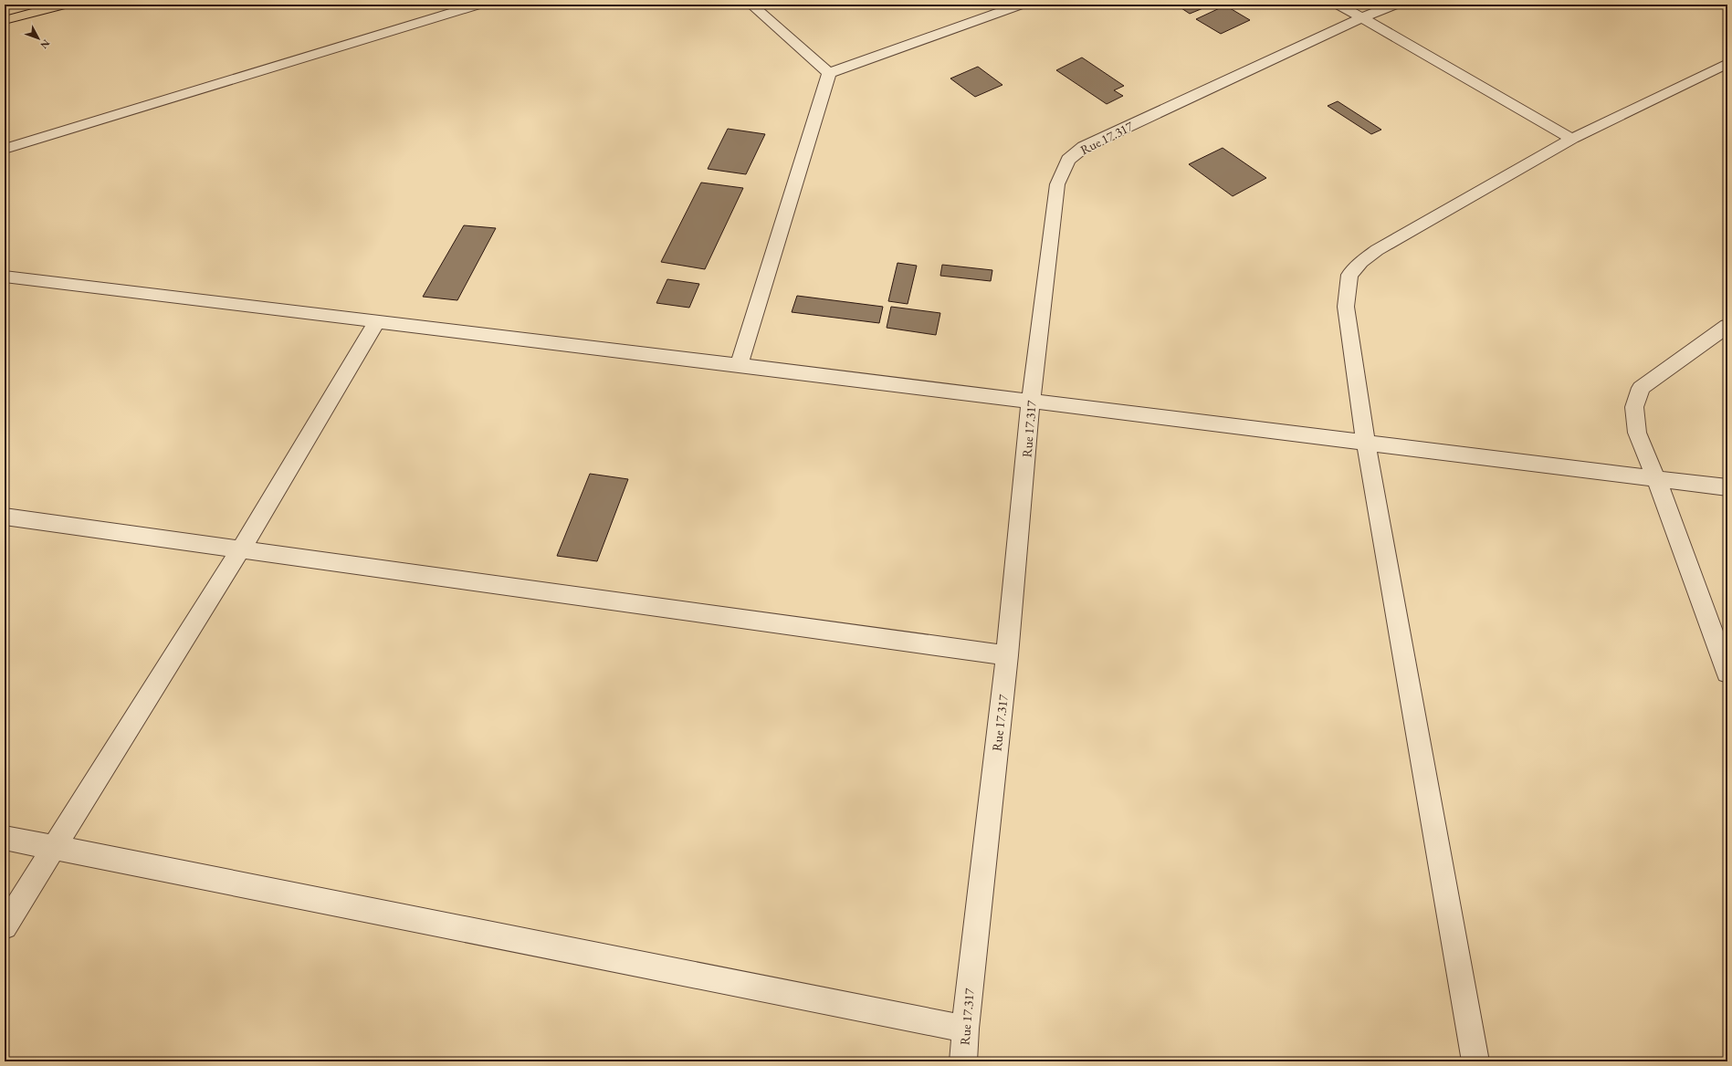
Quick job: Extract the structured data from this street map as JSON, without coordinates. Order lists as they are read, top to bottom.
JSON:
{
  "streets": {
    "street": ["Rue 17.317"]
  },
  "north": "bottom right"
}
